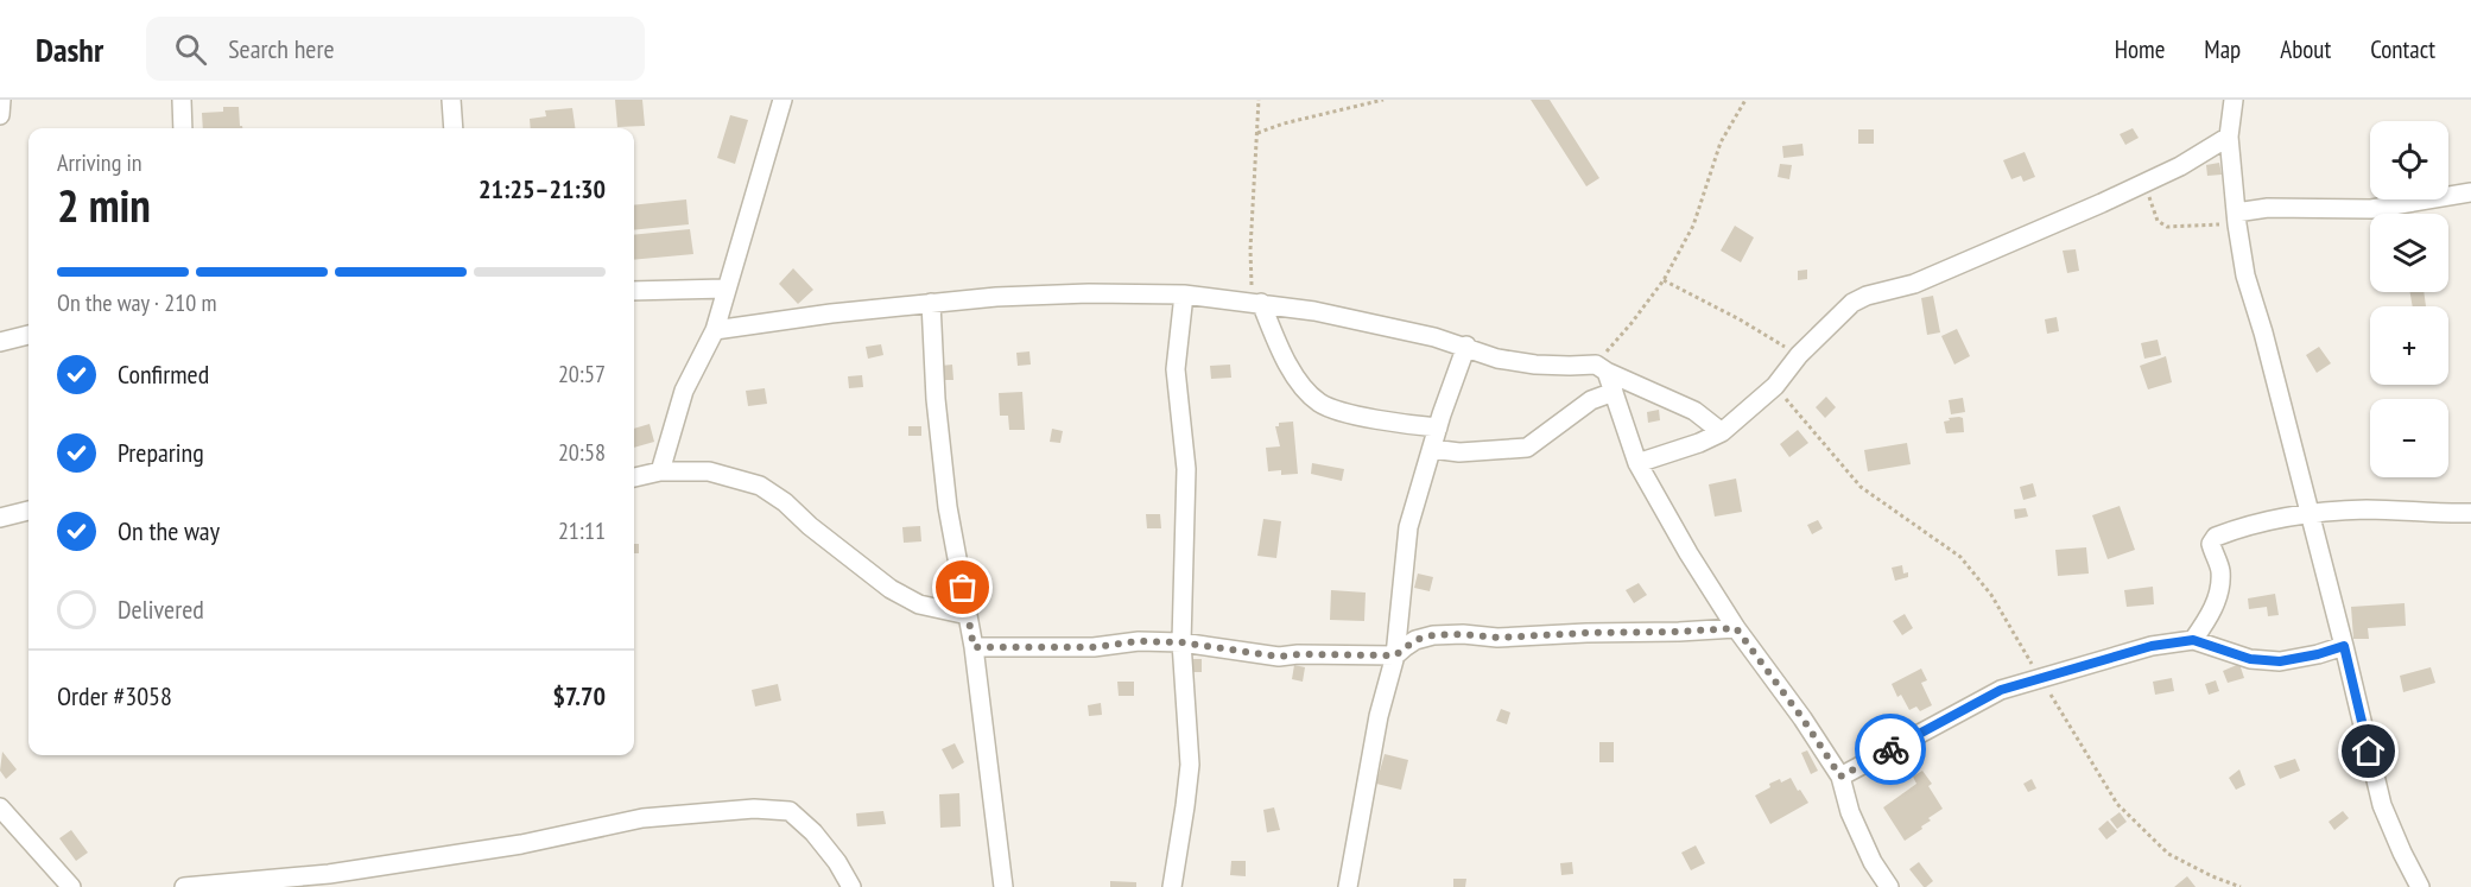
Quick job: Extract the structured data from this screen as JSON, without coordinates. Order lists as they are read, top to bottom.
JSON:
{
  "page": {
    "header": "Dashr",
    "search": "Search here",
    "nav": [
      "Home",
      "Map",
      "About",
      "Contact"
    ],
    "map_buttons": ["+", "−"],
    "heading": ["2 min", "Arriving in", "21:25–21:30"],
    "panel": ["Order #3058", "$7.70"],
    "bar": "On the way · 210 m",
    "list": [
      ["Confirmed", "20:57"],
      ["Preparing", "20:58"],
      ["On the way", "21:11"],
      "Delivered"
    ]
  }
}
